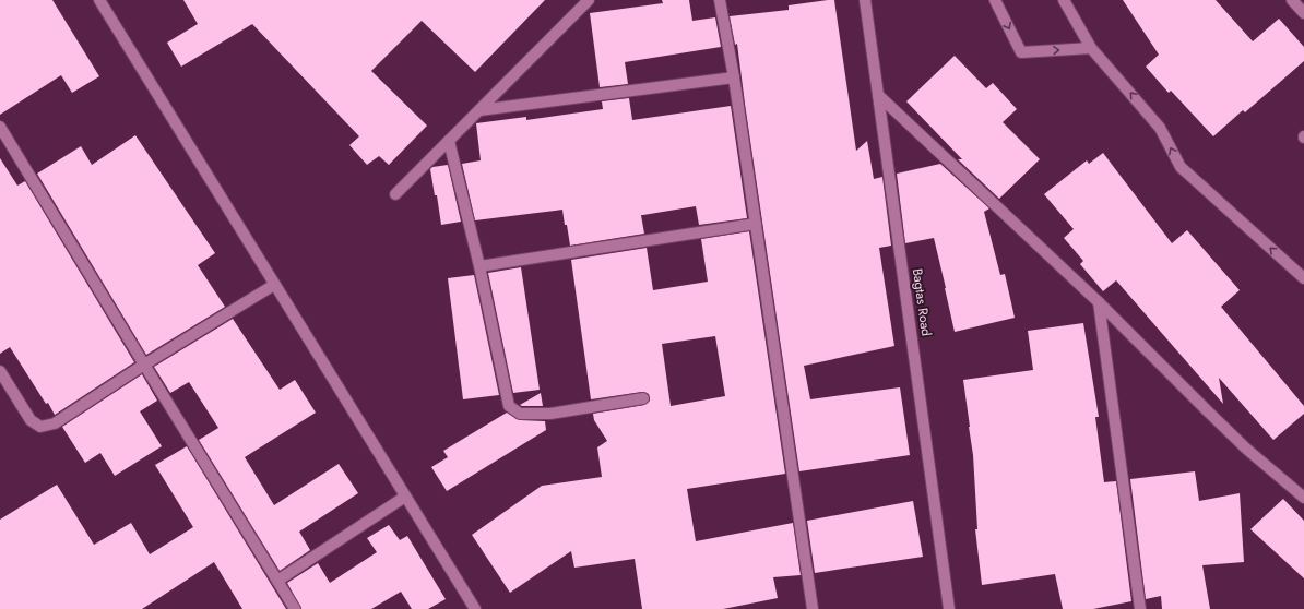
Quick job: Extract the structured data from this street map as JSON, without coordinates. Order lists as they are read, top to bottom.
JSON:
{
  "streets": {
    "street": ["Bagtas Road"]
  }
}
